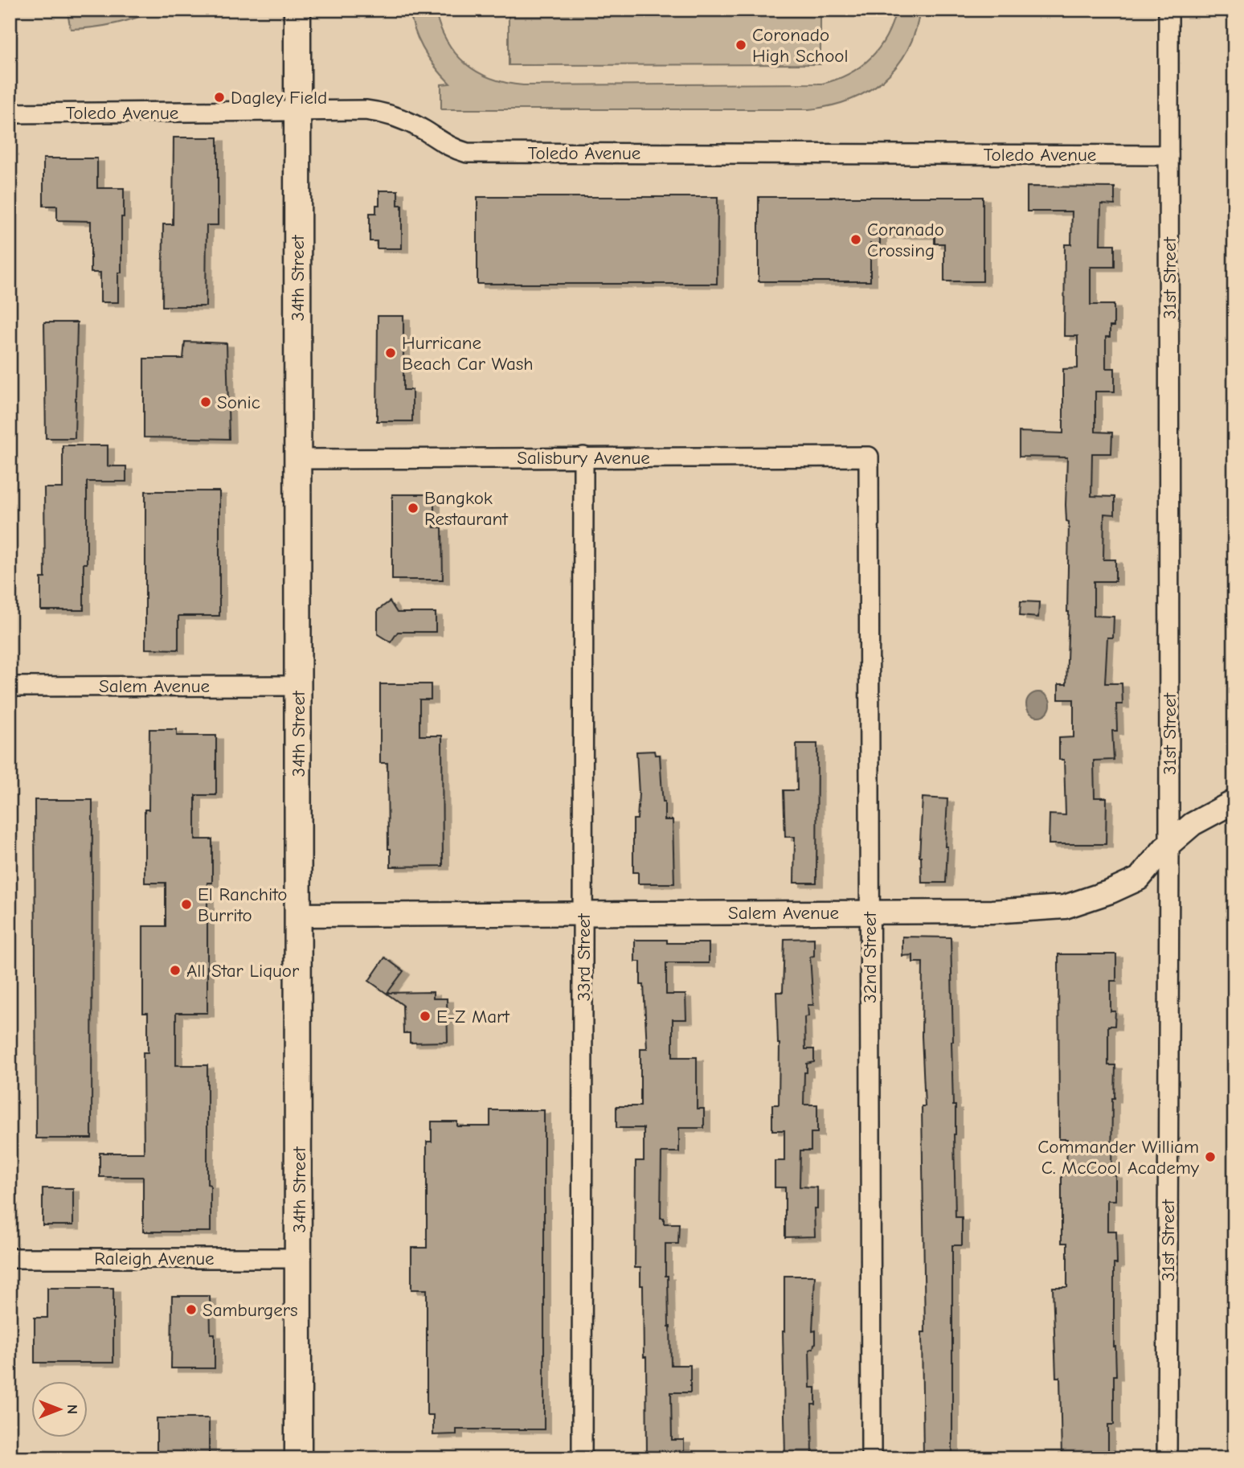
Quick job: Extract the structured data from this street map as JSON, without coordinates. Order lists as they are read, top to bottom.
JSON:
{
  "streets": {
    "main road": ["34th Street"],
    "street": [
      "Toledo Avenue",
      "31st Street",
      "Salisbury Avenue",
      "Salem Avenue",
      "33rd Street",
      "32nd Street",
      "Raleigh Avenue"
    ]
  },
  "crossings": [
    ["Toledo Avenue", "34th Street"],
    ["Toledo Avenue", "31st Street"],
    ["34th Street", "Salisbury Avenue"],
    ["34th Street", "Salem Avenue"],
    ["34th Street", "Raleigh Avenue"],
    ["31st Street", "Salem Avenue"],
    ["Salisbury Avenue", "33rd Street"],
    ["Salisbury Avenue", "32nd Street"],
    ["Salem Avenue", "33rd Street"],
    ["Salem Avenue", "32nd Street"]
  ],
  "places": [
    "Coronado High School",
    "Dagley Field",
    "Coranado Crossing",
    "Hurricane Beach Car Wash",
    "Sonic",
    "Bangkok Restaurant",
    "El Ranchito Burrito",
    "All Star Liquor",
    "E-Z Mart",
    "Commander William C. McCool Academy",
    "Samburgers"
  ],
  "north": "right"
}
